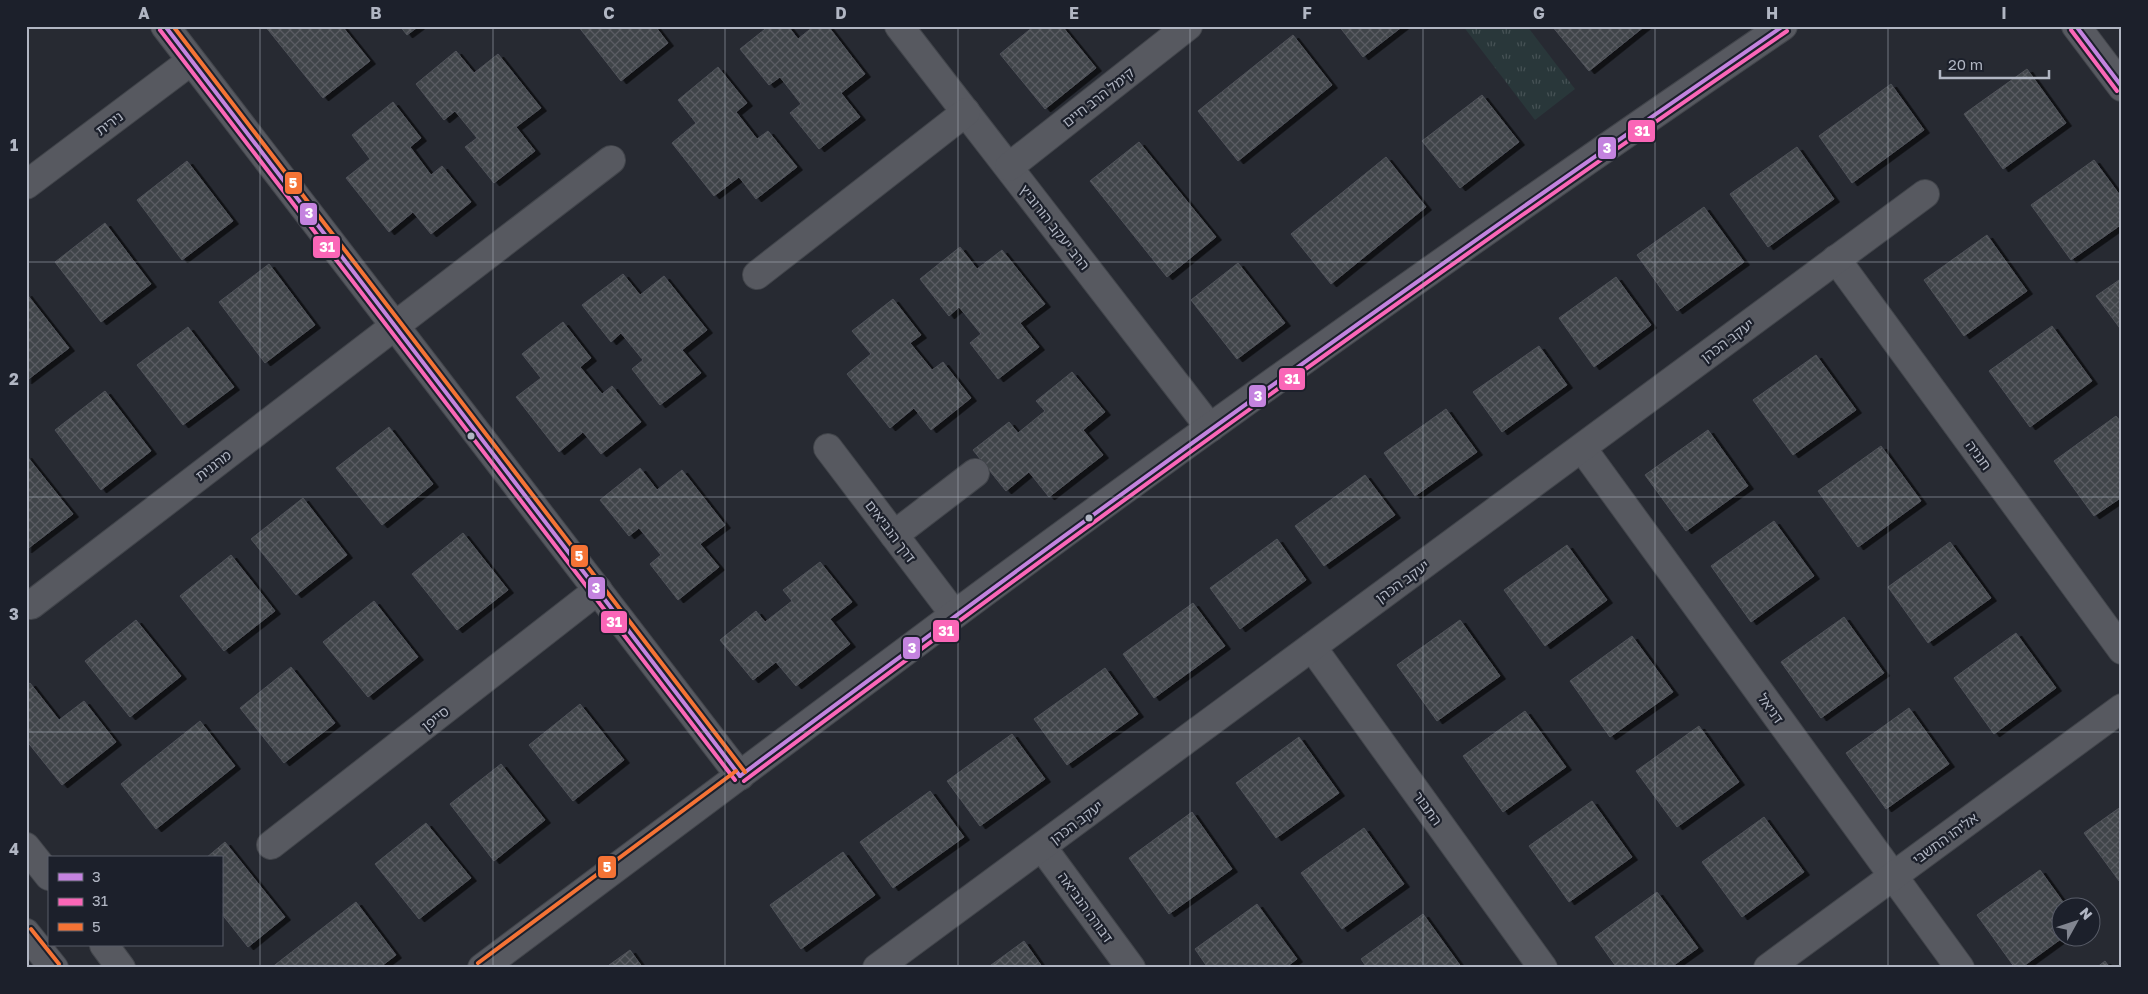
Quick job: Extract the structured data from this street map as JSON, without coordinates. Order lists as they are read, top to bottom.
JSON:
{
  "streets": {
    "street": [
      "קימל הרב חיים",
      "נירית",
      "הרב יעקב הורוביץ",
      "יעקב הכהן",
      "חנניה",
      "מרגנית",
      "דרך הנביאים",
      "דניאל",
      "סייפן",
      "התבור",
      "אליהו התשבי",
      "דבורה הנביאה"
    ]
  },
  "crossings": [
    ["קימל הרב חיים", "הרב יעקב הורוביץ"],
    ["יעקב הכהן", "חנניה"],
    ["יעקב הכהן", "דניאל"],
    ["יעקב הכהן", "התבור"],
    ["יעקב הכהן", "דבורה הנביאה"],
    ["דניאל", "אליהו התשבי"]
  ],
  "lines": ["transit line 3", "transit line 5", "transit line 31"],
  "legend": ["3", "31", "5"],
  "scale_bar": "20 m",
  "north": "top right",
  "grid": {
    "columns": [
      "A",
      "B",
      "C",
      "D",
      "E",
      "F",
      "G",
      "H",
      "I"
    ],
    "rows": [
      "1",
      "2",
      "3",
      "4"
    ]
  }
}
